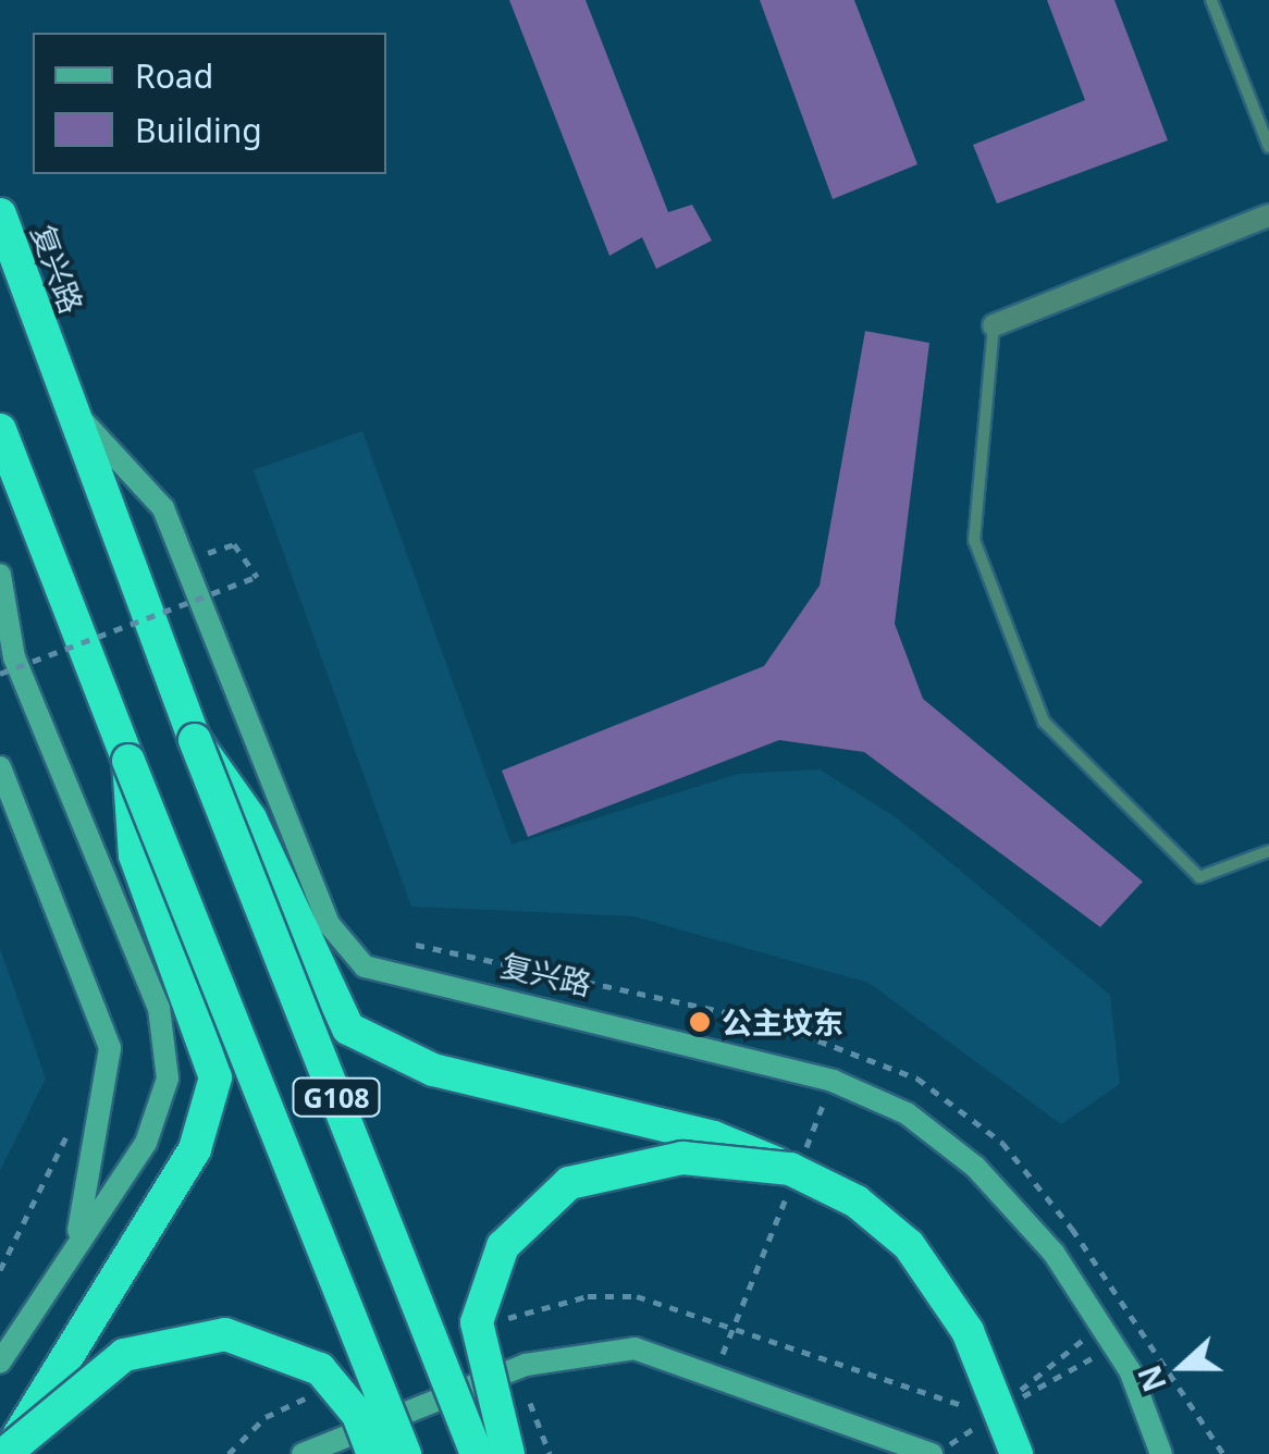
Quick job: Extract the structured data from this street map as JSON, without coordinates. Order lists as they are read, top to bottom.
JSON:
{
  "streets": {
    "highway": ["复兴路", "G108"]
  },
  "places": ["公主坟东"],
  "legend": ["Road", "Building"],
  "north": "left"
}
